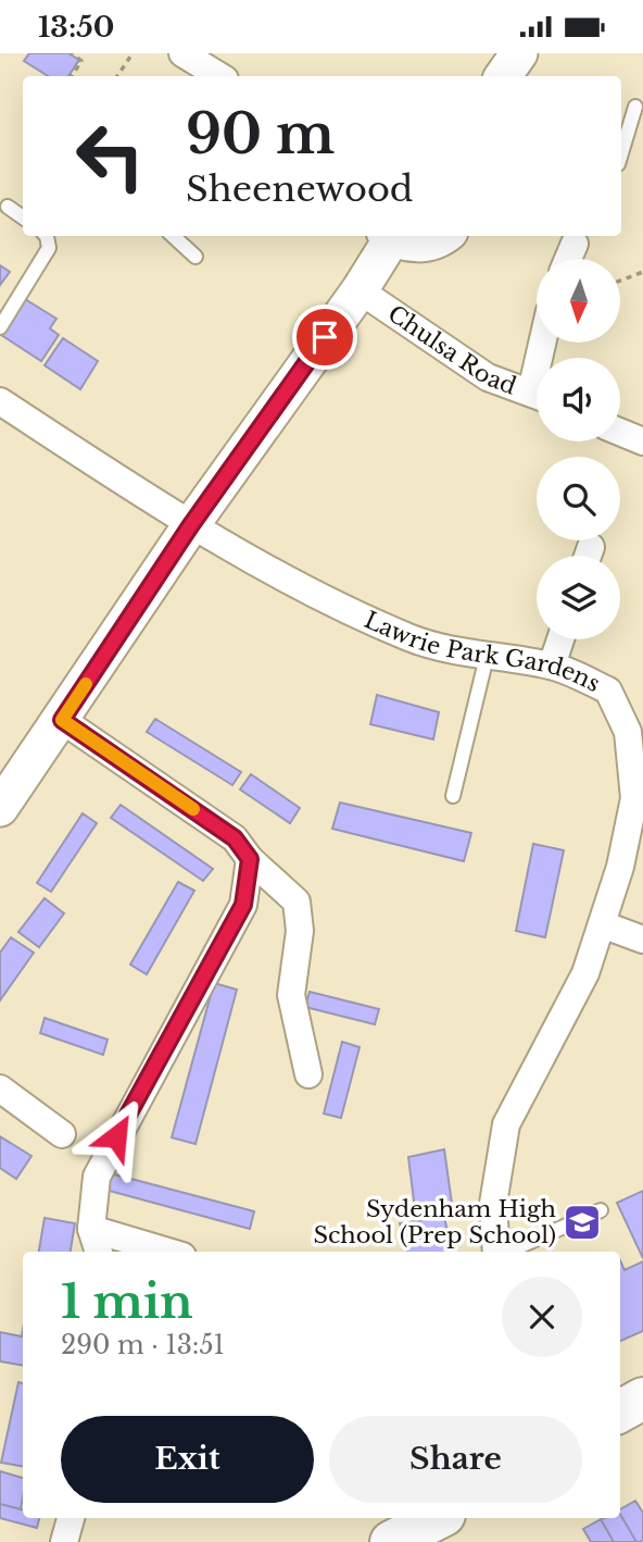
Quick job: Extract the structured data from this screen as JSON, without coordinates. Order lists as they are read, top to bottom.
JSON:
{
  "streets": {
    "street": ["Chulsa Road", "Lawrie Park Gardens"]
  },
  "places": {
    "school or university": ["Sydenham High School (Prep School)"]
  },
  "north": "bottom",
  "page": {
    "status": "13:50",
    "turn": ["90 m", "Sheenewood"],
    "heading": ["1 min", "290 m · 13:51"],
    "buttons": ["Exit", "Share"]
  }
}
